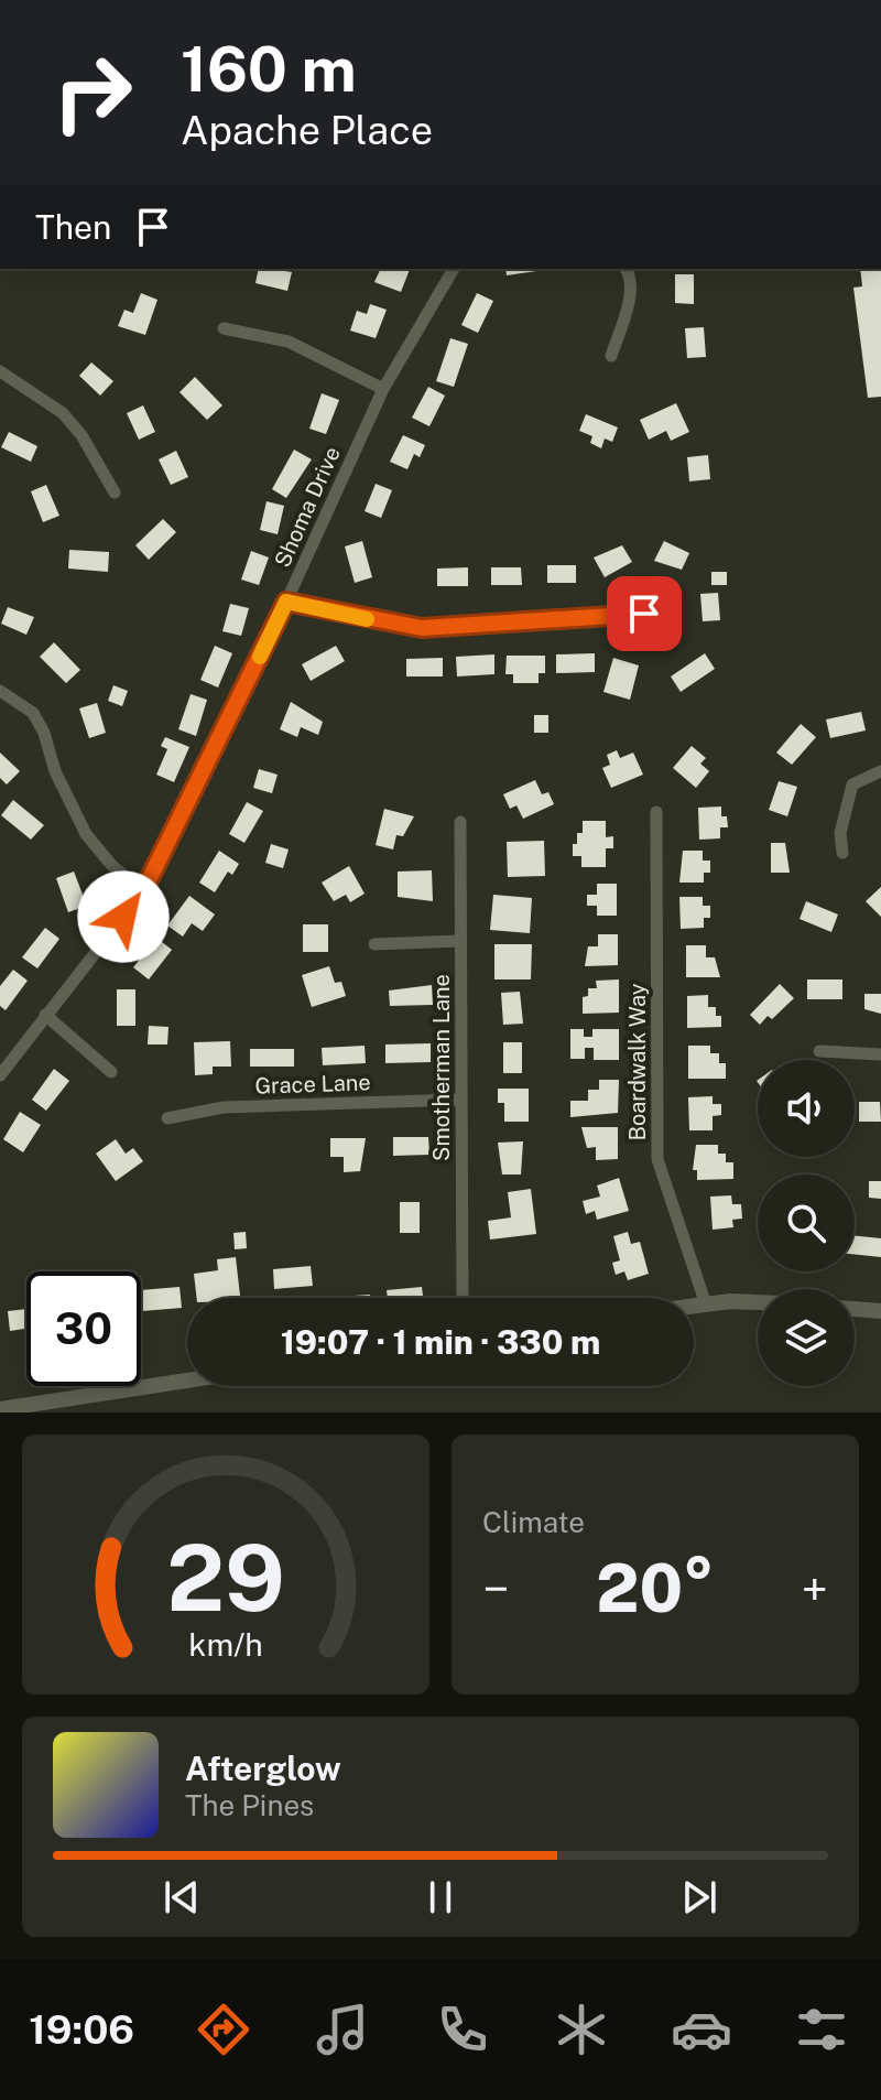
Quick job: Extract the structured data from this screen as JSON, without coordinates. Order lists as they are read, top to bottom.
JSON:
{
  "streets": {
    "street": [
      "Shoma Drive",
      "Boardwalk Way",
      "Smotherman Lane",
      "Grace Lane"
    ]
  },
  "crossings": [
    ["Smotherman Lane", "Grace Lane"]
  ],
  "page": {
    "turn": ["160 m", "Apache Place"],
    "then": "Then",
    "limit": "30",
    "trip": "19:07 · 1 min · 330 m",
    "tile": "Climate",
    "heat": ["−", "20°", "+"],
    "song": ["Afterglow", "The Pines"],
    "tabs": "19:06",
    "gauge": ["29", "km/h"]
  }
}
